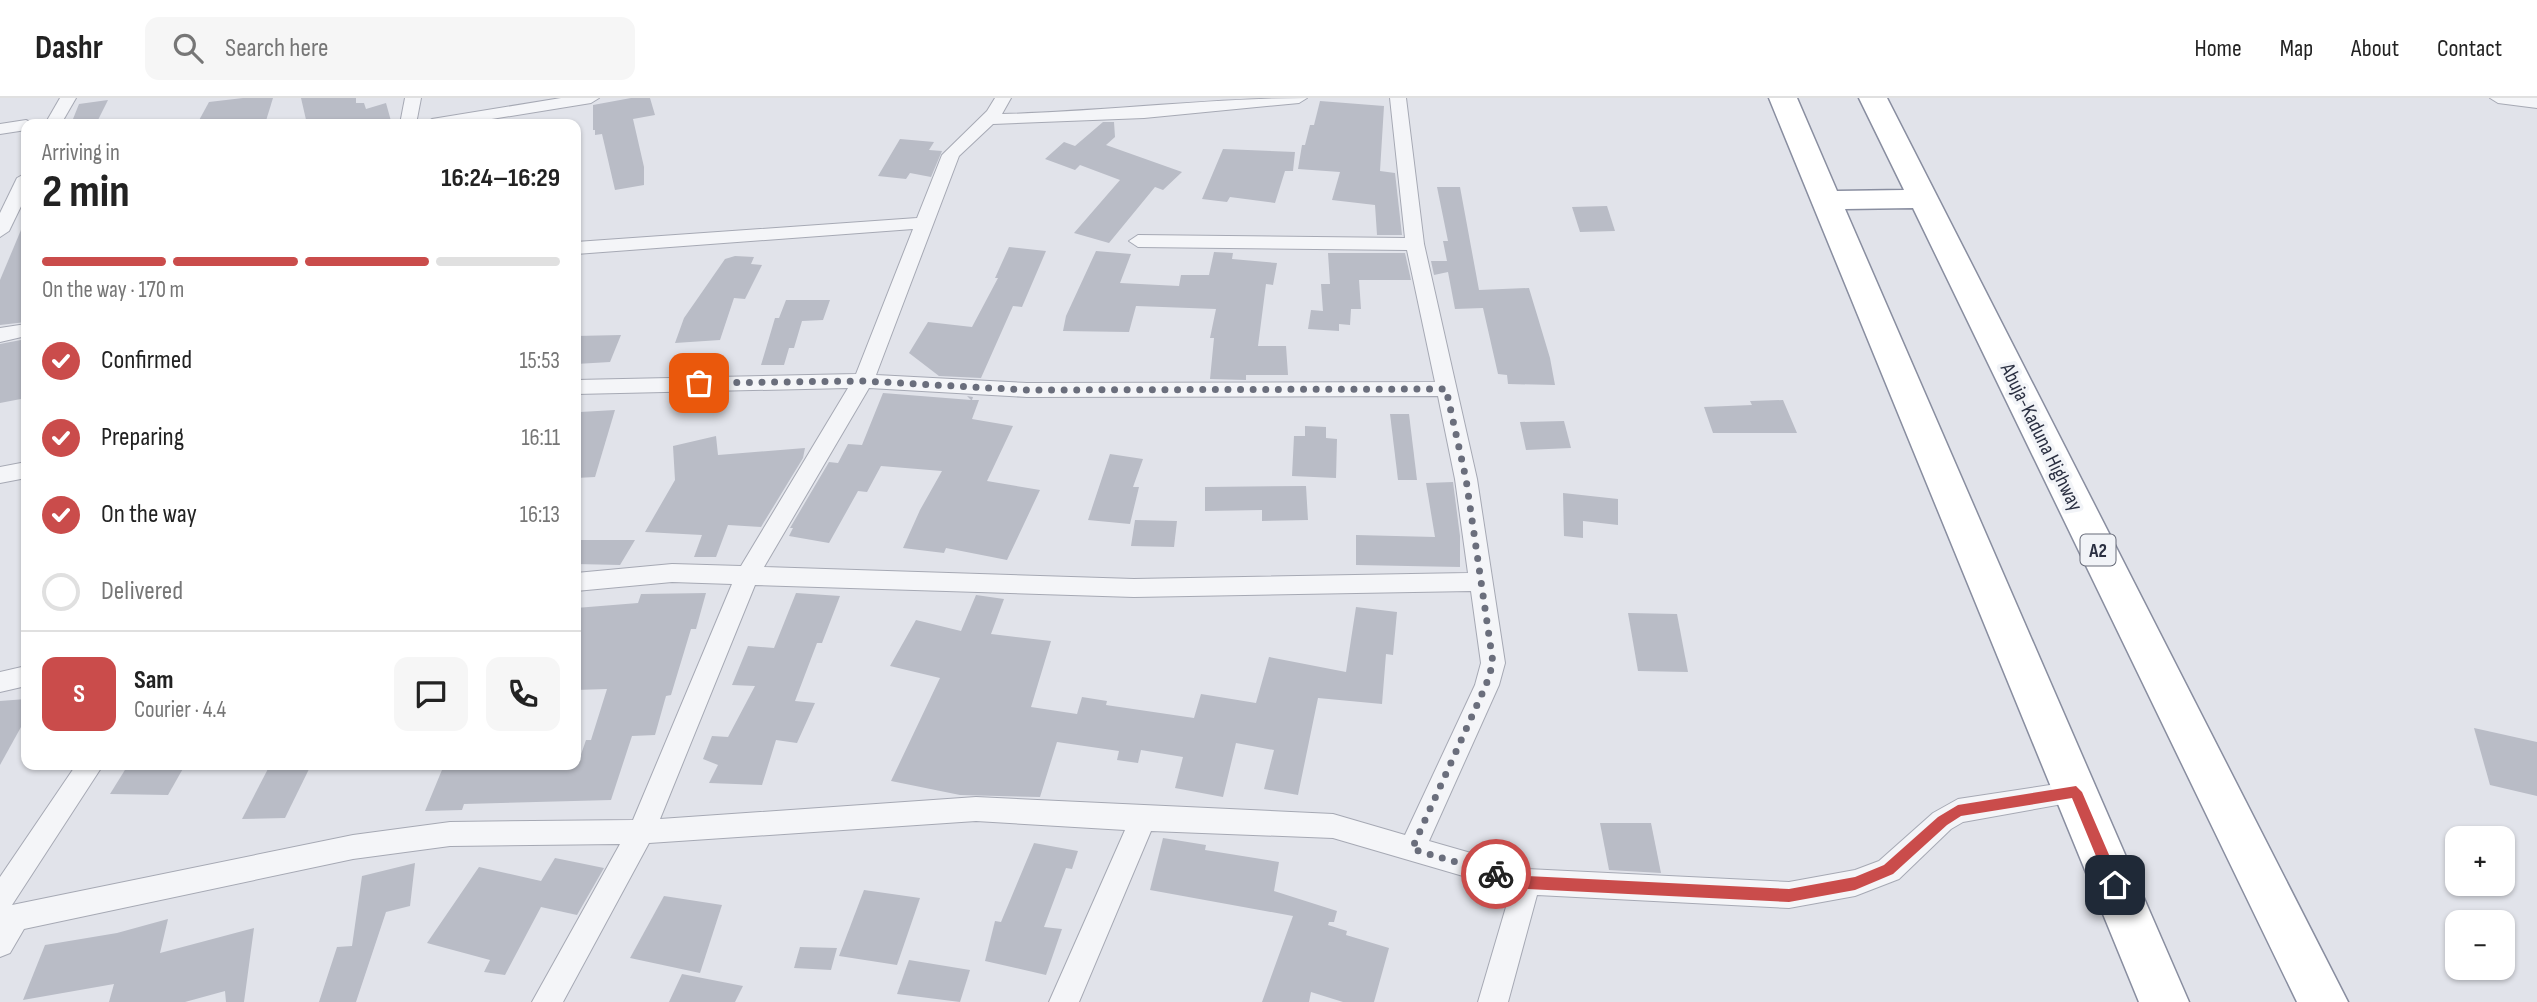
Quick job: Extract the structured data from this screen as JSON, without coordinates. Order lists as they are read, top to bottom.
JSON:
{
  "streets": {
    "highway": ["Abuja-Kaduna Highway", "A2"]
  },
  "page": {
    "header": "Dashr",
    "search": "Search here",
    "nav": [
      "Home",
      "Map",
      "About",
      "Contact"
    ],
    "heading": ["2 min", "Arriving in", "16:24–16:29"],
    "panel": ["Sam", "Courier · 4.4"],
    "bar": "On the way · 170 m",
    "list": [
      ["Confirmed", "15:53"],
      ["Preparing", "16:11"],
      ["On the way", "16:13"],
      "Delivered"
    ],
    "round": "S",
    "map_buttons": ["+", "−"]
  }
}
